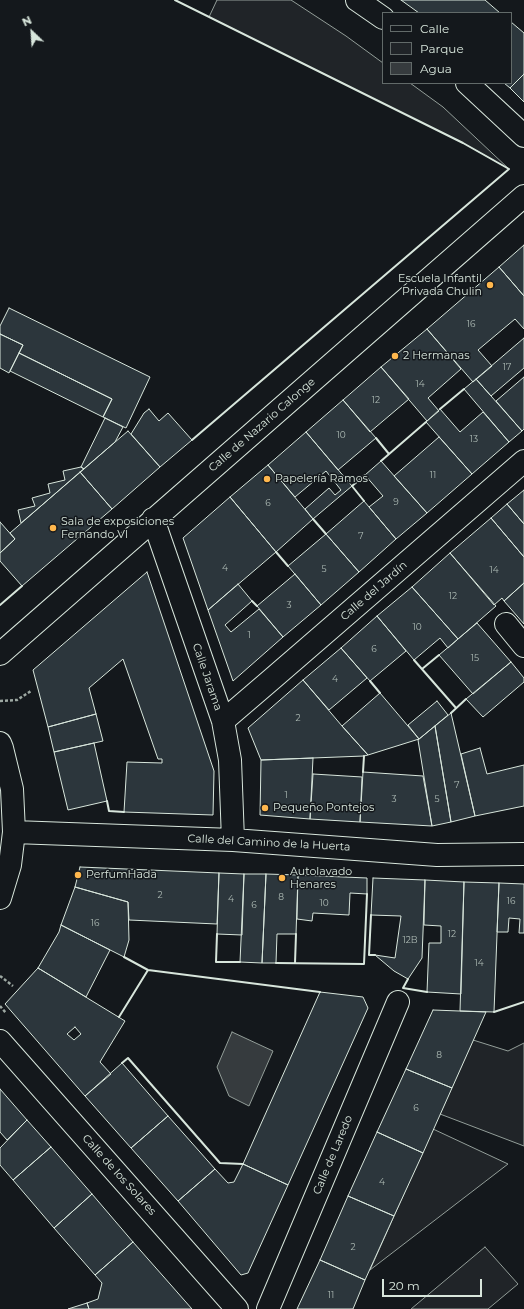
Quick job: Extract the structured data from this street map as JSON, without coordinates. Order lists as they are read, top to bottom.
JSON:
{
  "streets": {
    "street": [
      "Calle de Nazario Calonge",
      "Calle del Jardín",
      "Calle Jarama",
      "Calle del Camino de la Huerta",
      "Calle de Laredo",
      "Calle de los Solares"
    ]
  },
  "crossings": [
    ["Calle de Nazario Calonge", "Calle Jarama"],
    ["Calle del Jardín", "Calle Jarama"],
    ["Calle Jarama", "Calle del Camino de la Huerta"]
  ],
  "places": [
    "Escuela Infantil Privada Chulin",
    "2 Hermanas",
    "Papelería Ramos",
    "Sala de exposiciones Fernando VI",
    "Pequeño Pontejos",
    "PerfumHada",
    "Autolavado Henares"
  ],
  "house_numbers": [
    "16",
    "17",
    "14",
    "12",
    "10",
    "13",
    "11",
    "9",
    "6",
    "7",
    "4",
    "5",
    "14",
    "12",
    "3",
    "10",
    "1",
    "6",
    "15",
    "4",
    "2",
    "7",
    "1",
    "3",
    "5",
    "2",
    "8",
    "4",
    "16",
    "10",
    "6",
    "16",
    "12",
    "12B",
    "14",
    "8",
    "6",
    "4",
    "2",
    "11"
  ],
  "legend": ["Calle", "Parque", "Agua"],
  "scale_bar": "20 m",
  "north": "top left"
}
